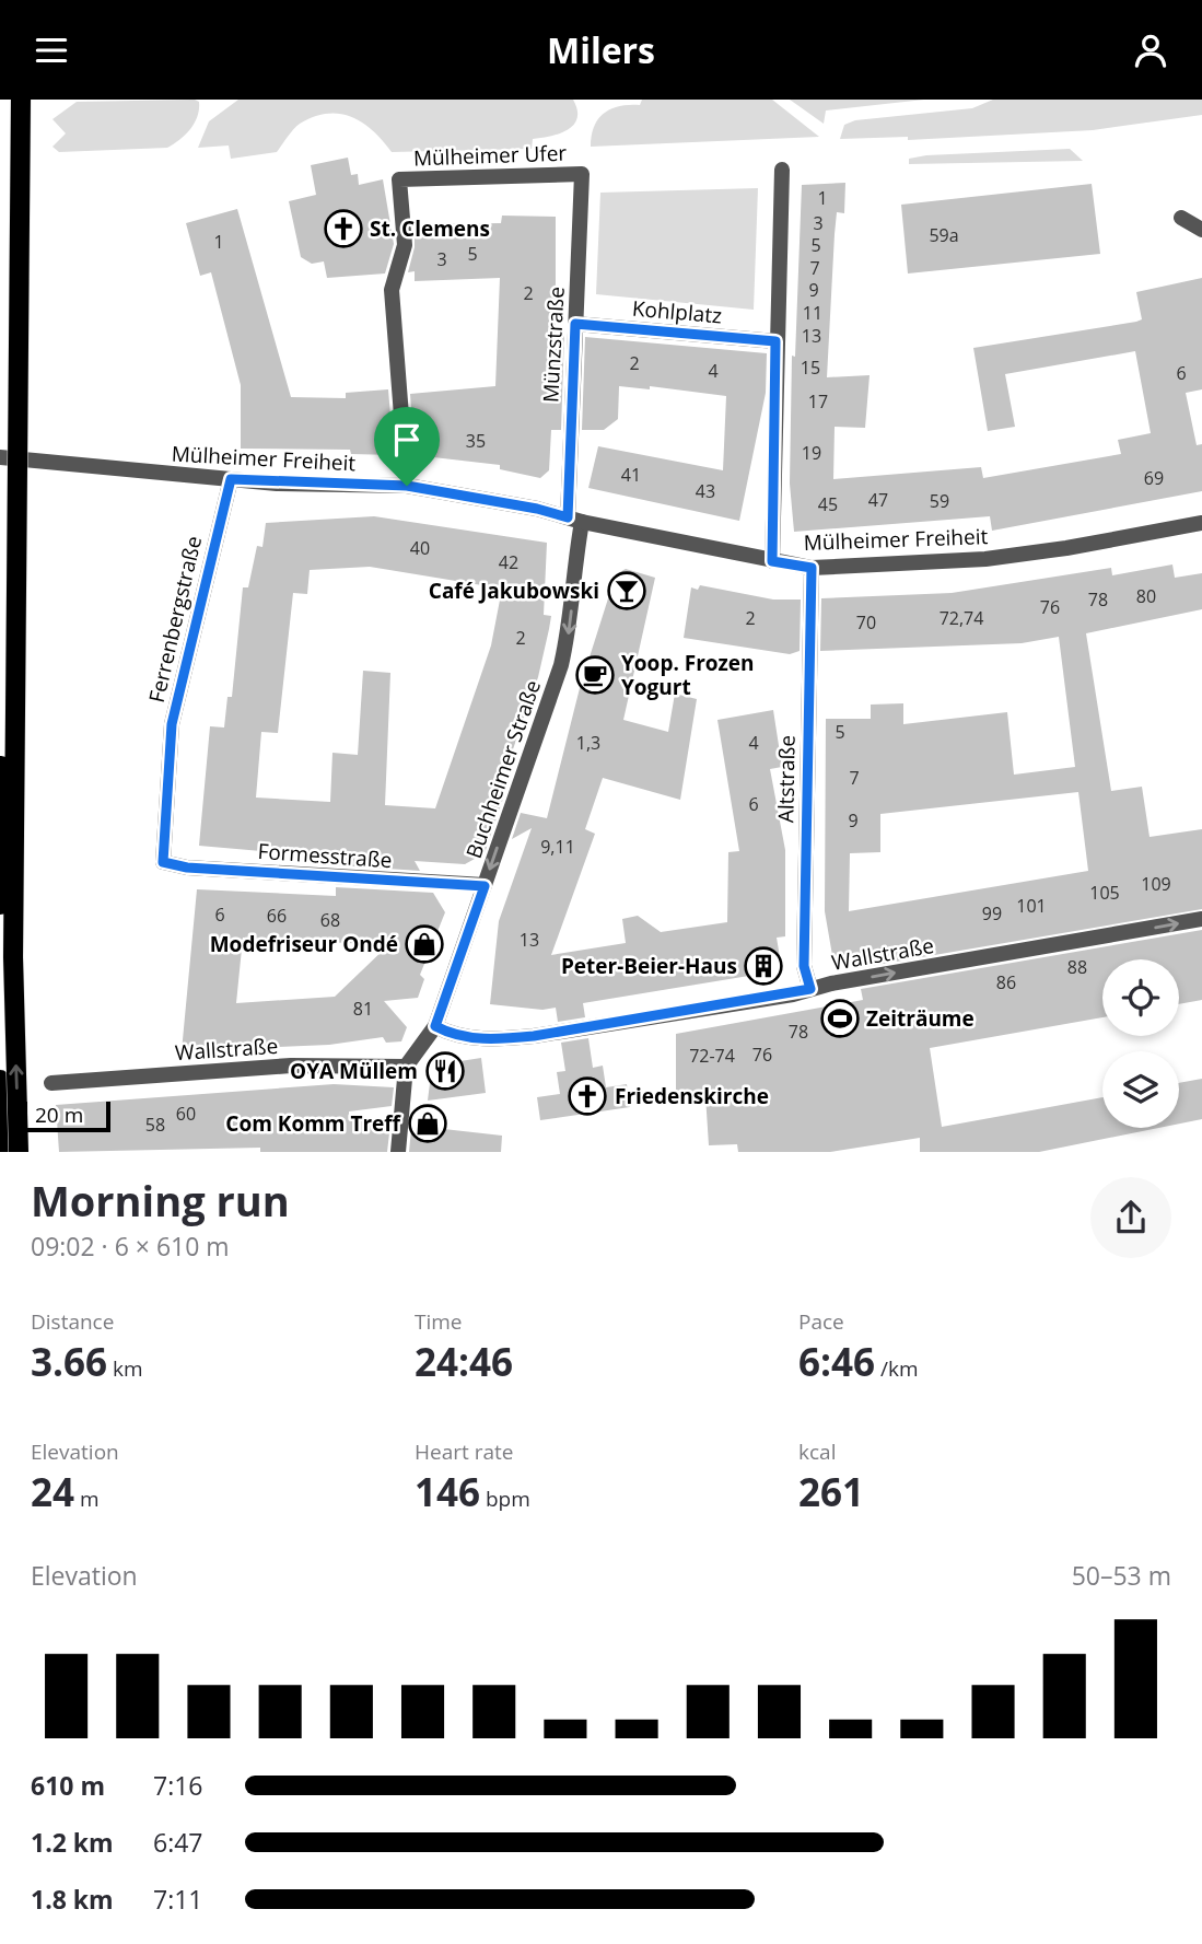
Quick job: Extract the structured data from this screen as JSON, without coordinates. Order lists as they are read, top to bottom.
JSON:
{
  "streets": {
    "street": [
      "Mülheimer Ufer",
      "Kohlplatz",
      "Münzstraße",
      "Mülheimer Freiheit",
      "Ferrenbergstraße",
      "Buchheimer Straße",
      "Altstraße",
      "Formesstraße",
      "Wallstraße"
    ]
  },
  "crossings": [
    ["Mülheimer Ufer", "Münzstraße"],
    ["Mülheimer Ufer", "Mülheimer Freiheit"],
    ["Kohlplatz", "Münzstraße"],
    ["Münzstraße", "Mülheimer Freiheit"],
    ["Münzstraße", "Buchheimer Straße"],
    ["Mülheimer Freiheit", "Ferrenbergstraße"],
    ["Mülheimer Freiheit", "Buchheimer Straße"],
    ["Mülheimer Freiheit", "Altstraße"],
    ["Ferrenbergstraße", "Formesstraße"],
    ["Buchheimer Straße", "Formesstraße"],
    ["Buchheimer Straße", "Wallstraße"],
    ["Altstraße", "Wallstraße"]
  ],
  "one_way": ["Buchheimer Straße", "Wallstraße"],
  "places": {
    "church": ["St. Clemens", "Friedenskirche"],
    "bar": ["Café Jakubowski"],
    "cafe": ["Yoop. Frozen Yogurt"],
    "shop": ["Modefriseur Ondé", "Com Komm Treff"],
    "building": ["Peter-Beier-Haus"],
    "sports": ["Zeiträume"],
    "restaurant": ["OYA Müllem"]
  },
  "house_numbers": [
    "1",
    "3",
    "59a",
    "1",
    "5",
    "5",
    "3",
    "7",
    "9",
    "2",
    "11",
    "13",
    "2",
    "15",
    "4",
    "6",
    "17",
    "35",
    "19",
    "41",
    "69",
    "43",
    "47",
    "59",
    "45",
    "40",
    "42",
    "80",
    "78",
    "76",
    "2",
    "72,74",
    "70",
    "2",
    "5",
    "1,3",
    "4",
    "7",
    "6",
    "9",
    "9,11",
    "109",
    "105",
    "101",
    "99",
    "6",
    "66",
    "68",
    "13",
    "88",
    "86",
    "81",
    "78",
    "76",
    "72-74",
    "60",
    "58"
  ],
  "scale_bar": "20 m",
  "page": {
    "header": "Milers",
    "scale": "20 m",
    "heading": ["Morning run", "09:02 · 6 × 610 m"],
    "stats": [
      ["Distance", "3.66 km"],
      ["Time", "24:46"],
      ["Pace", "6:46 /km"],
      ["Elevation", "24 m"],
      ["Heart rate", "146 bpm"],
      ["kcal", "261"]
    ],
    "chart": ["Elevation", "50–53 m"],
    "list": [
      {
        "name": "610 m",
        "note": "7:16"
      },
      {
        "name": "1.2 km",
        "note": "6:47"
      },
      {
        "name": "1.8 km",
        "note": "7:11"
      }
    ]
  }
}
